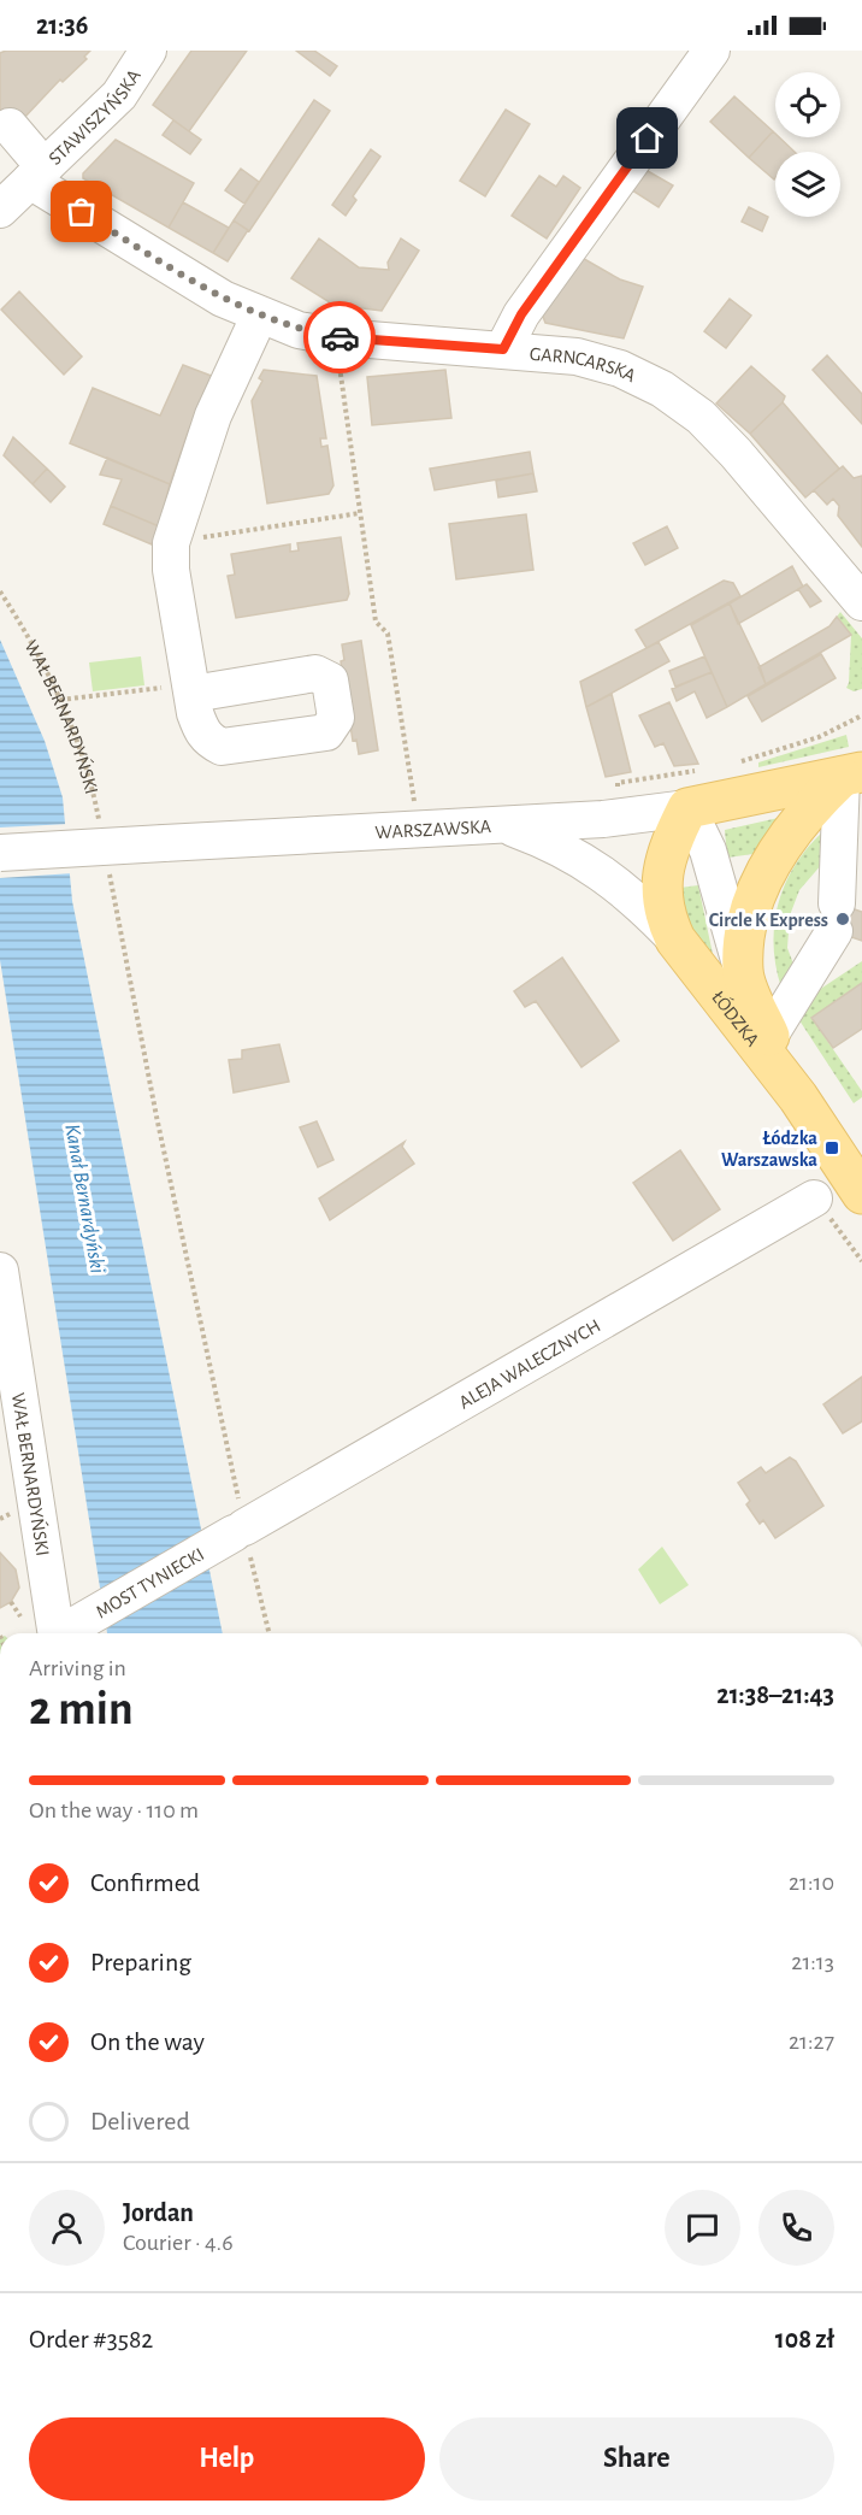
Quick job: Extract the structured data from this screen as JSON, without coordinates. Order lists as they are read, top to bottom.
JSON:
{
  "streets": {
    "main road": ["WARSZAWSKA", "ŁÓDZKA"],
    "street": [
      "STAWISZYŃSKA",
      "GARNCARSKA",
      "WAŁ BERNARDYŃSKI",
      "ALEJA WALECZNYCH",
      "MOST TYNIECKI"
    ]
  },
  "crossings": [
    ["STAWISZYŃSKA", "GARNCARSKA"],
    ["WARSZAWSKA", "ŁÓDZKA"],
    ["ALEJA WALECZNYCH", "MOST TYNIECKI"]
  ],
  "water": ["Kanał Bernardyński"],
  "places": {
    "other": ["Circle K Express"],
    "transit": ["Łódzka Warszawska"]
  },
  "page": {
    "status": "21:36",
    "heading": ["2 min", "Arriving in", "21:38–21:43"],
    "panel": [
      "Jordan",
      "Courier · 4.6",
      "Order #3582",
      "108 zł"
    ],
    "bar": "On the way · 110 m",
    "list": [
      ["Confirmed", "21:10"],
      ["Preparing", "21:13"],
      ["On the way", "21:27"],
      "Delivered"
    ],
    "buttons": ["Help", "Share"]
  }
}
